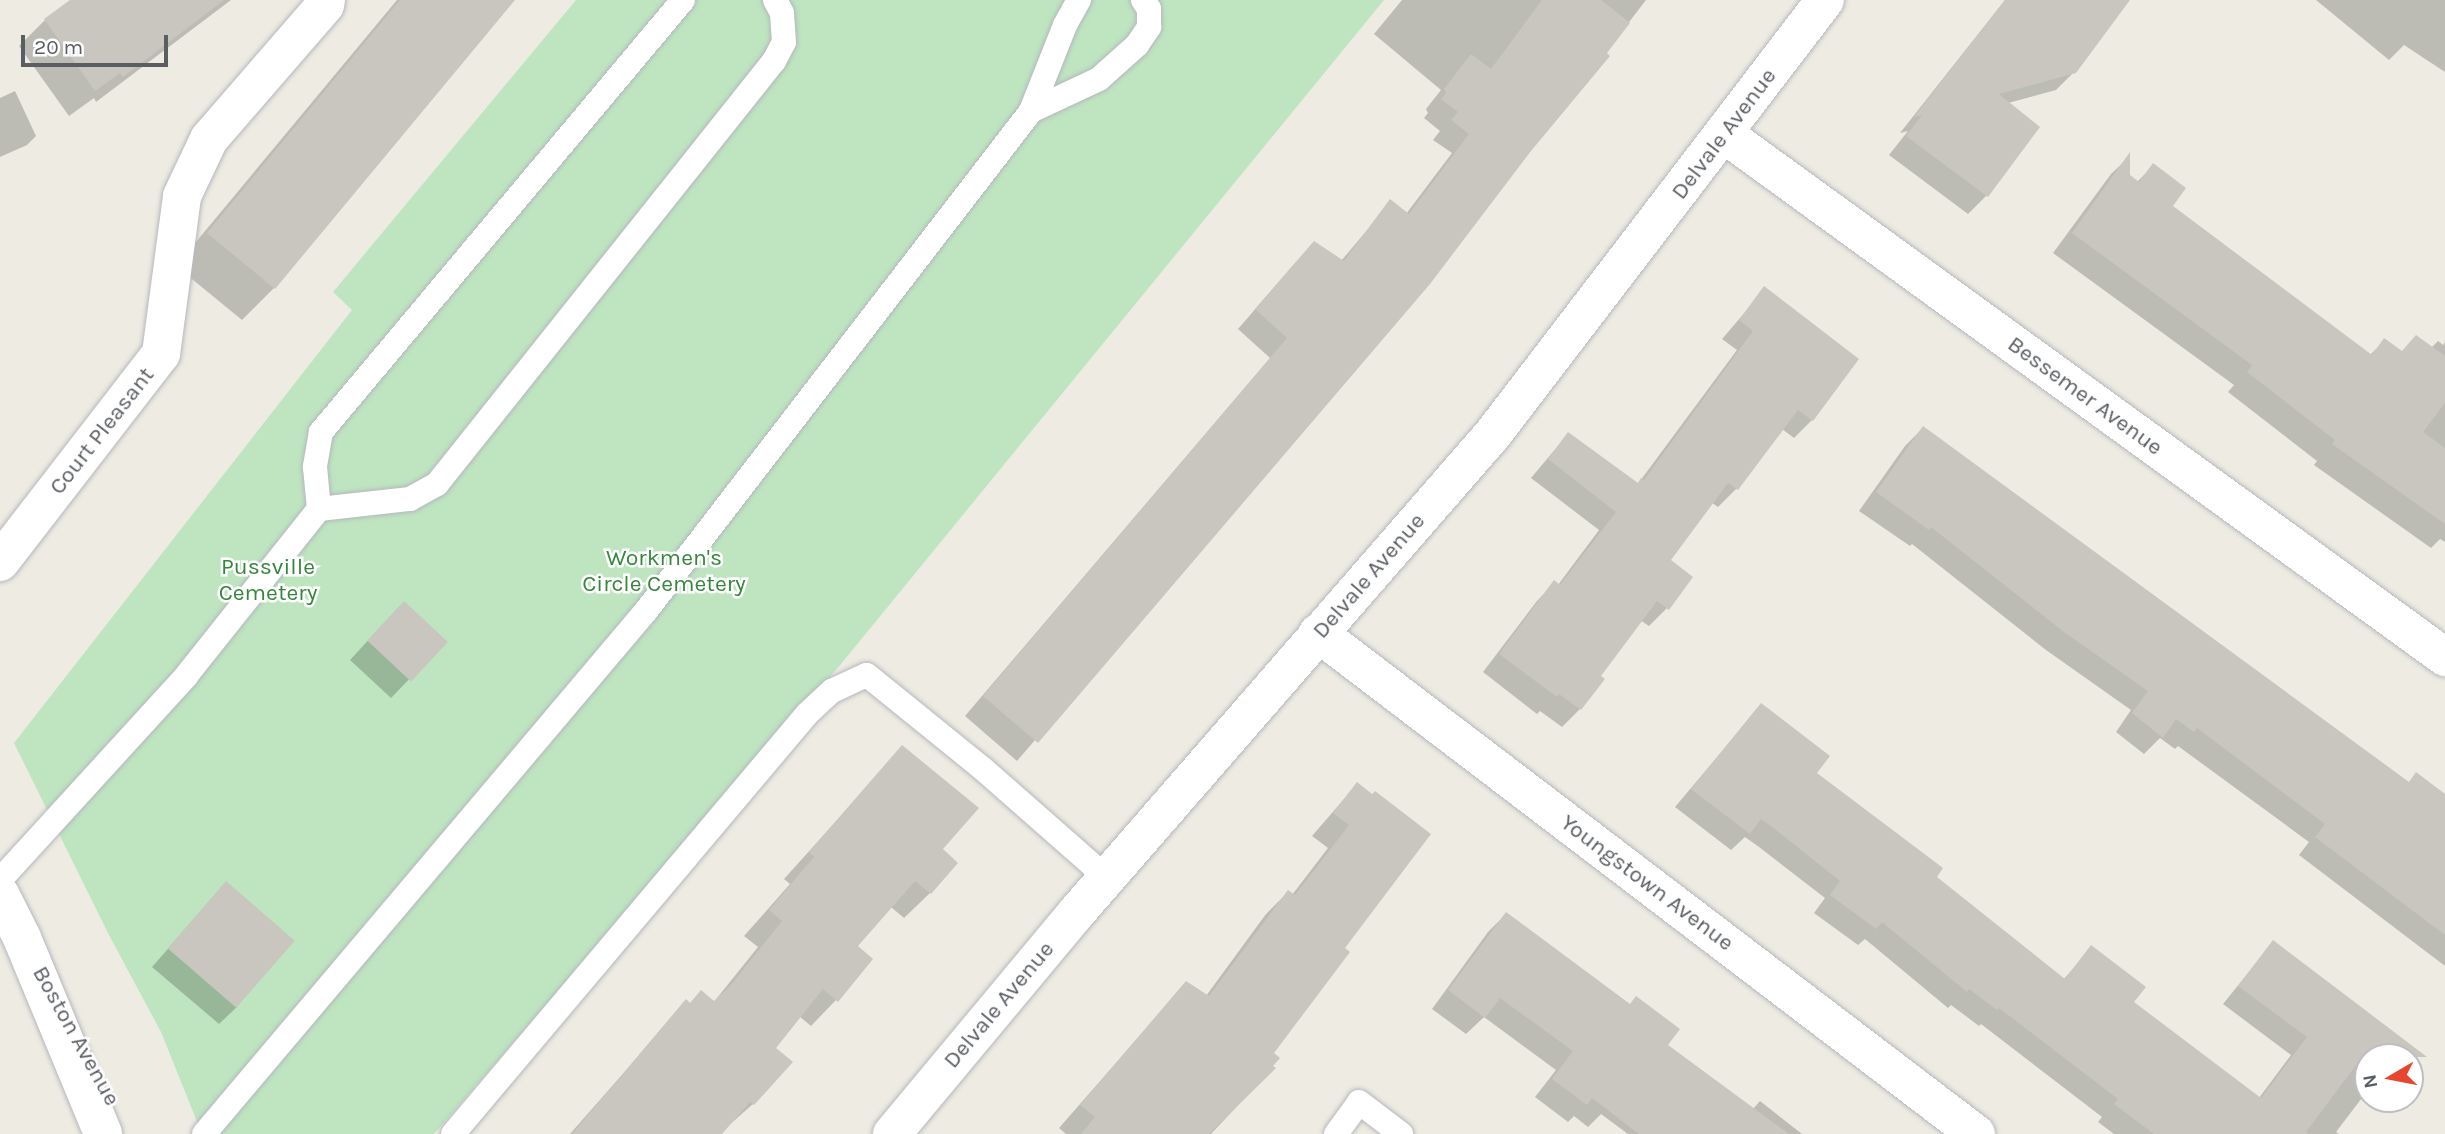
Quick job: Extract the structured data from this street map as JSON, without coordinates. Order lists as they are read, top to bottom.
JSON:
{
  "streets": {
    "street": [
      "Delvale Avenue",
      "Bessemer Avenue",
      "Court Pleasant",
      "Youngstown Avenue",
      "Boston Avenue"
    ]
  },
  "crossings": [
    ["Delvale Avenue", "Bessemer Avenue"],
    ["Delvale Avenue", "Youngstown Avenue"]
  ],
  "parks": ["Workmen's Circle Cemetery", "Pussville Cemetery"],
  "scale_bar": "20 m",
  "north": "left"
}
